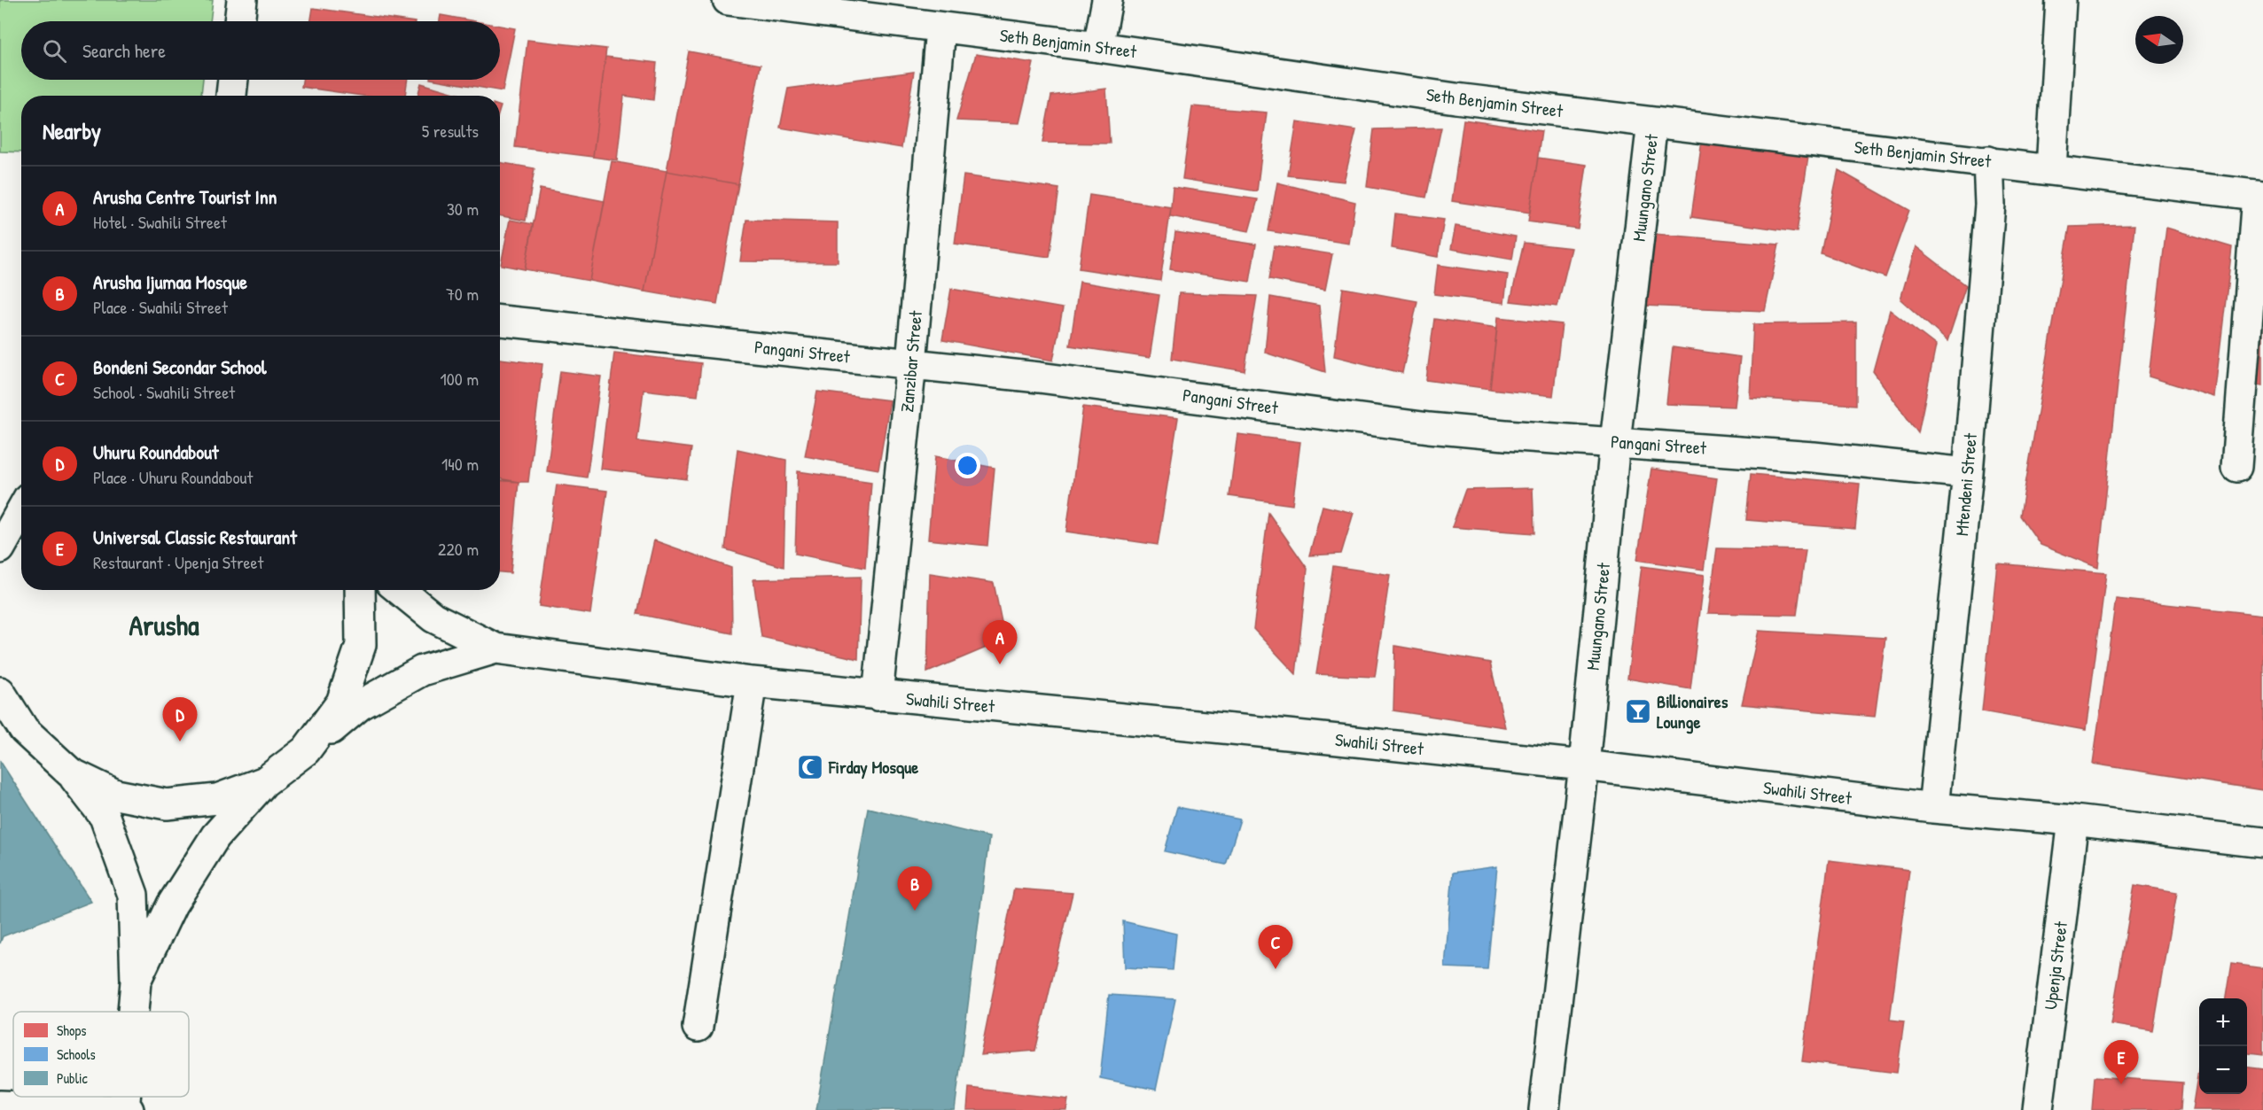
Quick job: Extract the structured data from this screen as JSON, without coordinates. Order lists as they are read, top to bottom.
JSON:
{
  "streets": {
    "street": [
      "Seth Benjamin Street",
      "Muungano Street",
      "Pangani Street",
      "Zanzibar Street",
      "Mtendeni Street",
      "Swahili Street",
      "Upenja Street"
    ]
  },
  "crossings": [
    ["Seth Benjamin Street", "Muungano Street"],
    ["Seth Benjamin Street", "Zanzibar Street"],
    ["Seth Benjamin Street", "Mtendeni Street"],
    ["Muungano Street", "Pangani Street"],
    ["Muungano Street", "Swahili Street"],
    ["Pangani Street", "Zanzibar Street"],
    ["Pangani Street", "Mtendeni Street"],
    ["Zanzibar Street", "Swahili Street"],
    ["Mtendeni Street", "Swahili Street"],
    ["Swahili Street", "Upenja Street"]
  ],
  "districts": ["Arusha"],
  "places": {
    "bar": ["Billionaires Lounge"],
    "mosque": ["Firday Mosque"]
  },
  "legend": ["Shops", "Schools", "Public"],
  "north": "left",
  "page": {
    "search": "Search here",
    "heading": ["Nearby", "5 results"],
    "list": [
      {
        "mark": "A",
        "name": "Arusha Centre Tourist Inn",
        "note": "Hotel · Swahili Street",
        "value": "30 m"
      },
      {
        "mark": "B",
        "name": "Arusha Ijumaa Mosque",
        "note": "Place · Swahili Street",
        "value": "70 m"
      },
      {
        "mark": "C",
        "name": "Bondeni Secondar School",
        "note": "School · Swahili Street",
        "value": "100 m"
      },
      {
        "mark": "D",
        "name": "Uhuru Roundabout",
        "note": "Place · Uhuru Roundabout",
        "value": "140 m"
      },
      {
        "mark": "E",
        "name": "Universal Classic Restaurant",
        "note": "Restaurant · Upenja Street",
        "value": "220 m"
      }
    ],
    "pins": [
      "A",
      "D",
      "B",
      "C",
      "E"
    ],
    "map_buttons": ["+", "−"]
  }
}
